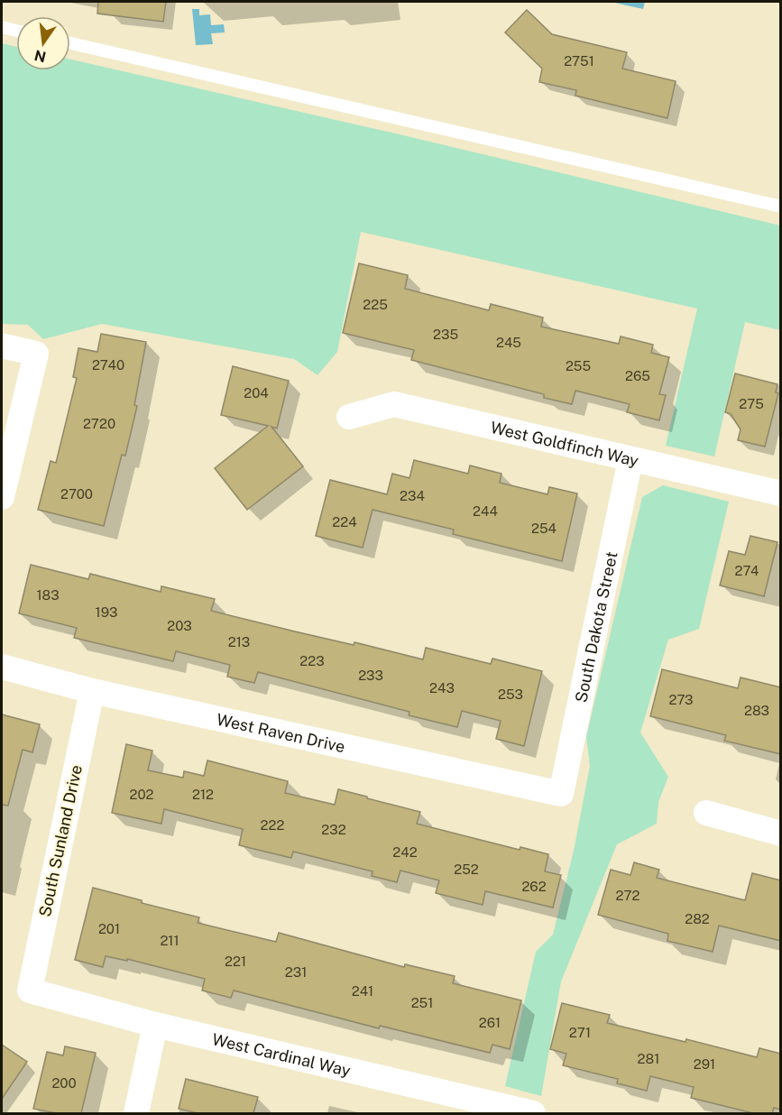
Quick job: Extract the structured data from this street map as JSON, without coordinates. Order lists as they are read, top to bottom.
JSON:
{
  "streets": {
    "street": [
      "West Goldfinch Way",
      "South Dakota Street",
      "West Raven Drive",
      "South Sunland Drive",
      "West Cardinal Way"
    ]
  },
  "crossings": [
    ["West Goldfinch Way", "South Dakota Street"],
    ["South Dakota Street", "West Raven Drive"],
    ["West Raven Drive", "South Sunland Drive"],
    ["South Sunland Drive", "West Cardinal Way"]
  ],
  "house_numbers": [
    "2751",
    "225",
    "235",
    "245",
    "2740",
    "255",
    "265",
    "204",
    "275",
    "2720",
    "2700",
    "234",
    "244",
    "224",
    "254",
    "274",
    "183",
    "193",
    "203",
    "213",
    "223",
    "233",
    "243",
    "253",
    "273",
    "283",
    "202",
    "212",
    "222",
    "232",
    "242",
    "252",
    "262",
    "272",
    "282",
    "201",
    "211",
    "221",
    "231",
    "241",
    "251",
    "261",
    "271",
    "281",
    "291",
    "200"
  ],
  "north": "bottom"
}
